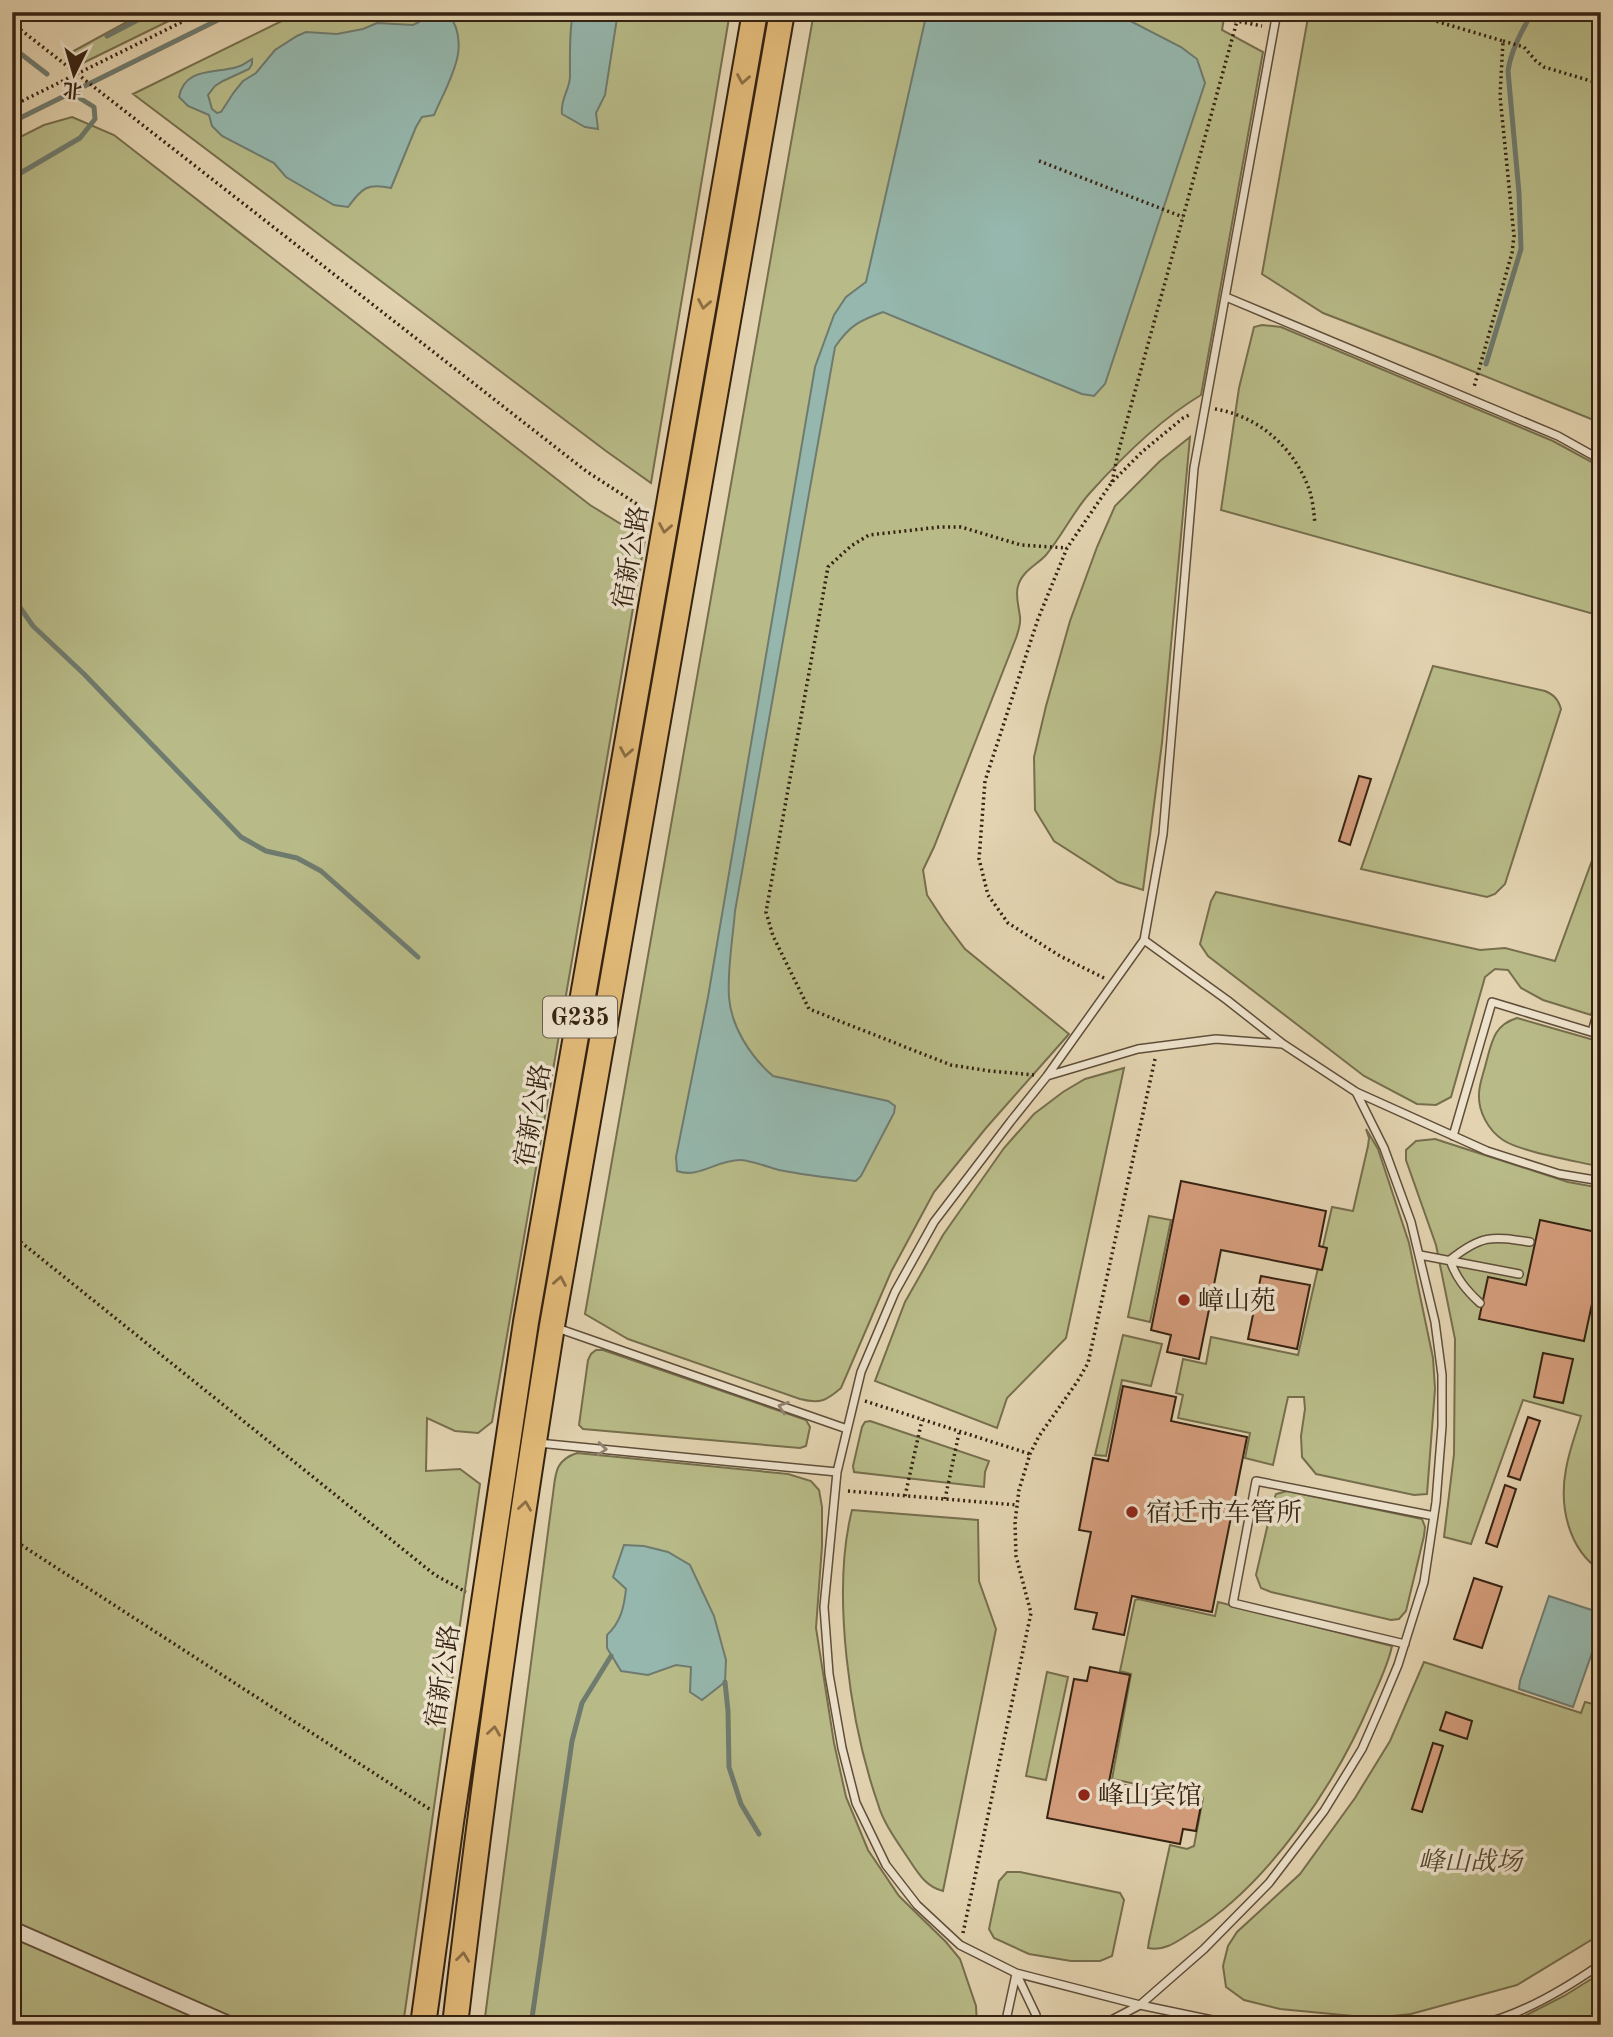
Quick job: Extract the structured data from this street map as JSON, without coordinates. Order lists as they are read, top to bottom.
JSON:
{
  "streets": {
    "highway": ["宿新公路", "G235"]
  },
  "parks": ["峰山战场"],
  "places": ["嶂山苑", "宿迁市车管所", "峰山宾馆"],
  "north": "bottom"
}
